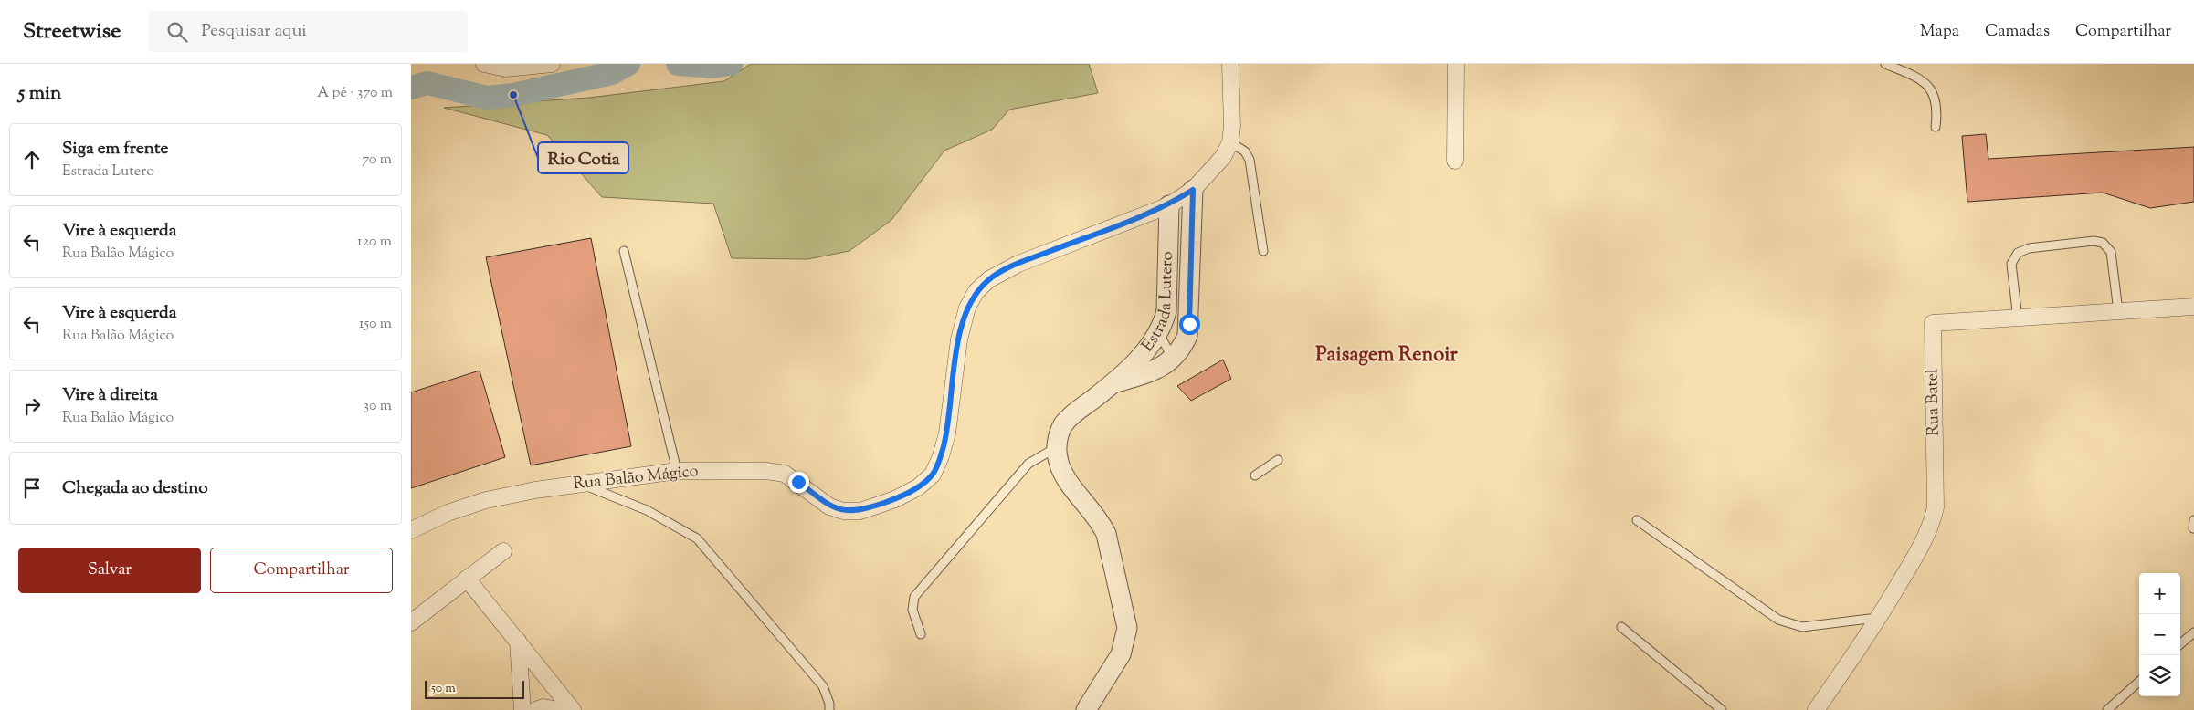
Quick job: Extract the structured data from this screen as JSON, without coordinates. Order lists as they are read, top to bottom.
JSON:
{
  "streets": {
    "street": ["Estrada Lutero", "Rua Batel", "Rua Balão Mágico"]
  },
  "crossings": [
    ["Estrada Lutero", "Rua Balão Mágico"]
  ],
  "districts": ["Paisagem Renoir"],
  "places": ["Rio Cotia"],
  "scale_bar": "50 m",
  "page": {
    "header": "Streetwise",
    "search": "Pesquisar aqui",
    "nav": ["Mapa", "Camadas", "Compartilhar"],
    "heading": ["5 min", "A pé · 370 m"],
    "list": [
      ["Siga em frente", "Estrada Lutero", "70 m"],
      ["Vire à esquerda", "Rua Balão Mágico", "120 m"],
      ["Vire à esquerda", "Rua Balão Mágico", "150 m"],
      ["Vire à direita", "Rua Balão Mágico", "30 m"],
      "Chegada ao destino"
    ],
    "buttons": ["Salvar", "Compartilhar"],
    "map_buttons": ["+", "−"],
    "scale": "50 m"
  }
}
